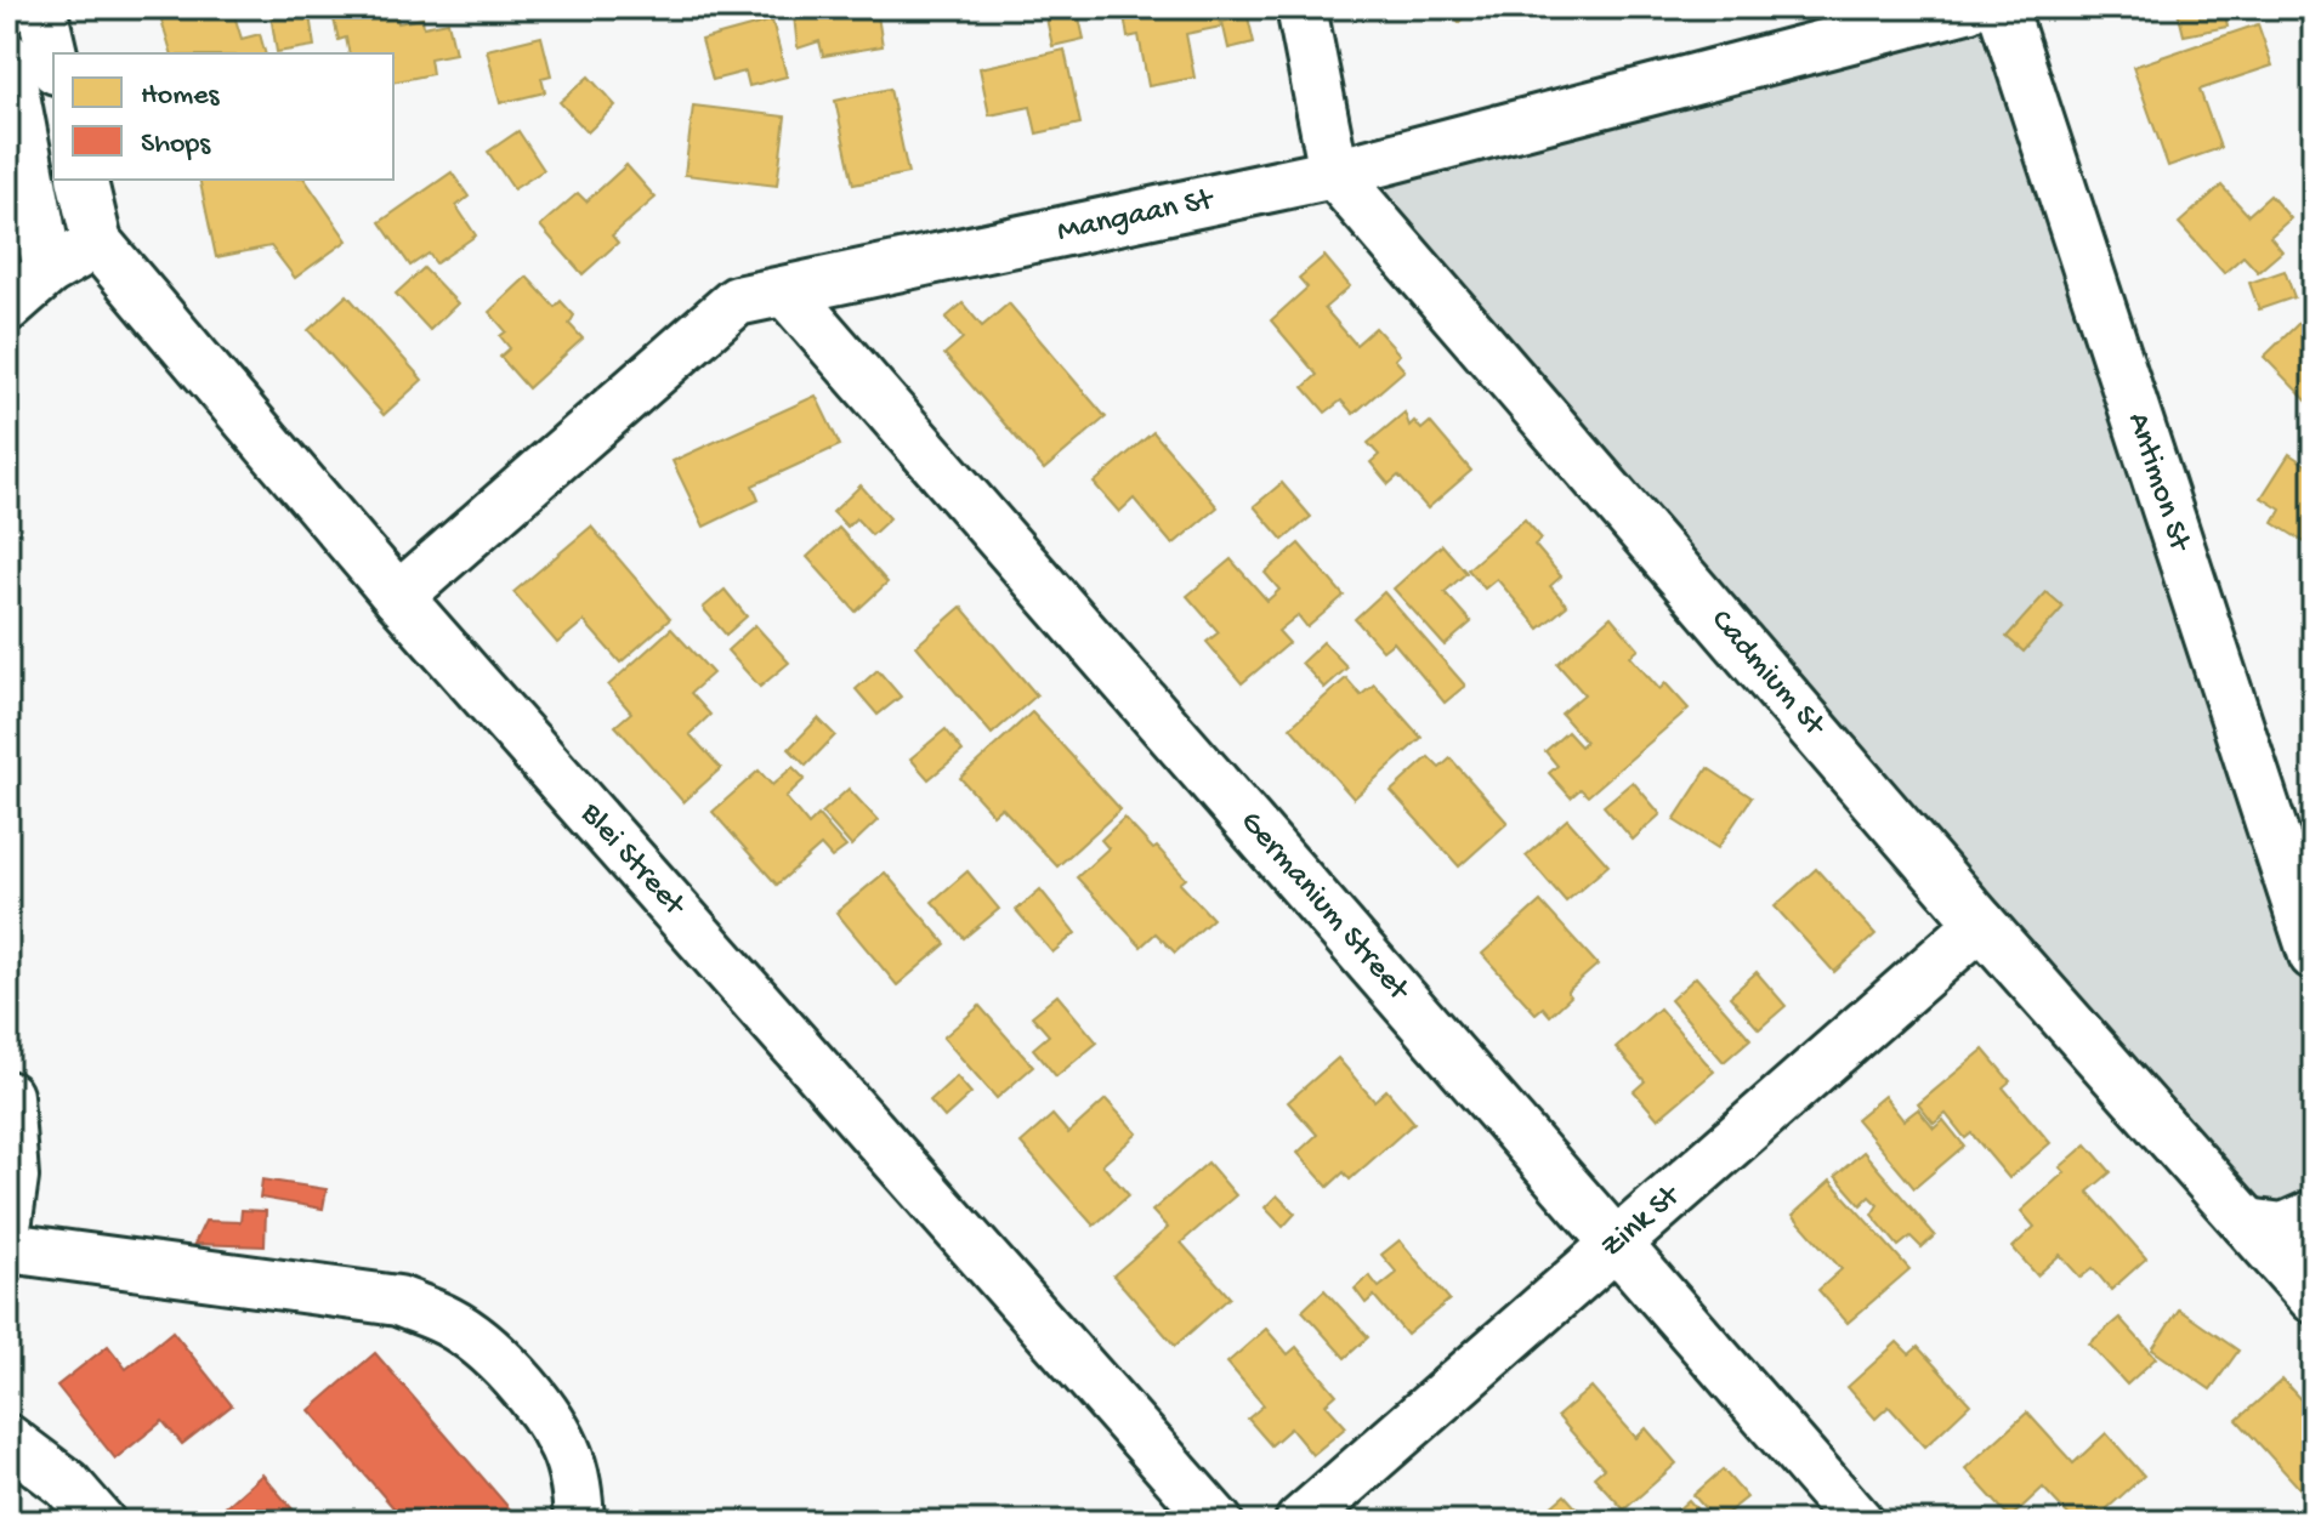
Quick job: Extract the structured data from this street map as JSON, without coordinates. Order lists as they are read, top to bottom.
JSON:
{
  "streets": {
    "street": [
      "Mangaan St",
      "Antimon St",
      "Cadmium St",
      "Blei Street",
      "Germanium Street",
      "Zink St"
    ]
  },
  "crossings": [
    ["Mangaan St", "Cadmium St"],
    ["Mangaan St", "Blei Street"],
    ["Mangaan St", "Germanium Street"],
    ["Cadmium St", "Zink St"],
    ["Germanium Street", "Zink St"]
  ],
  "legend": ["Homes", "Shops"]
}
